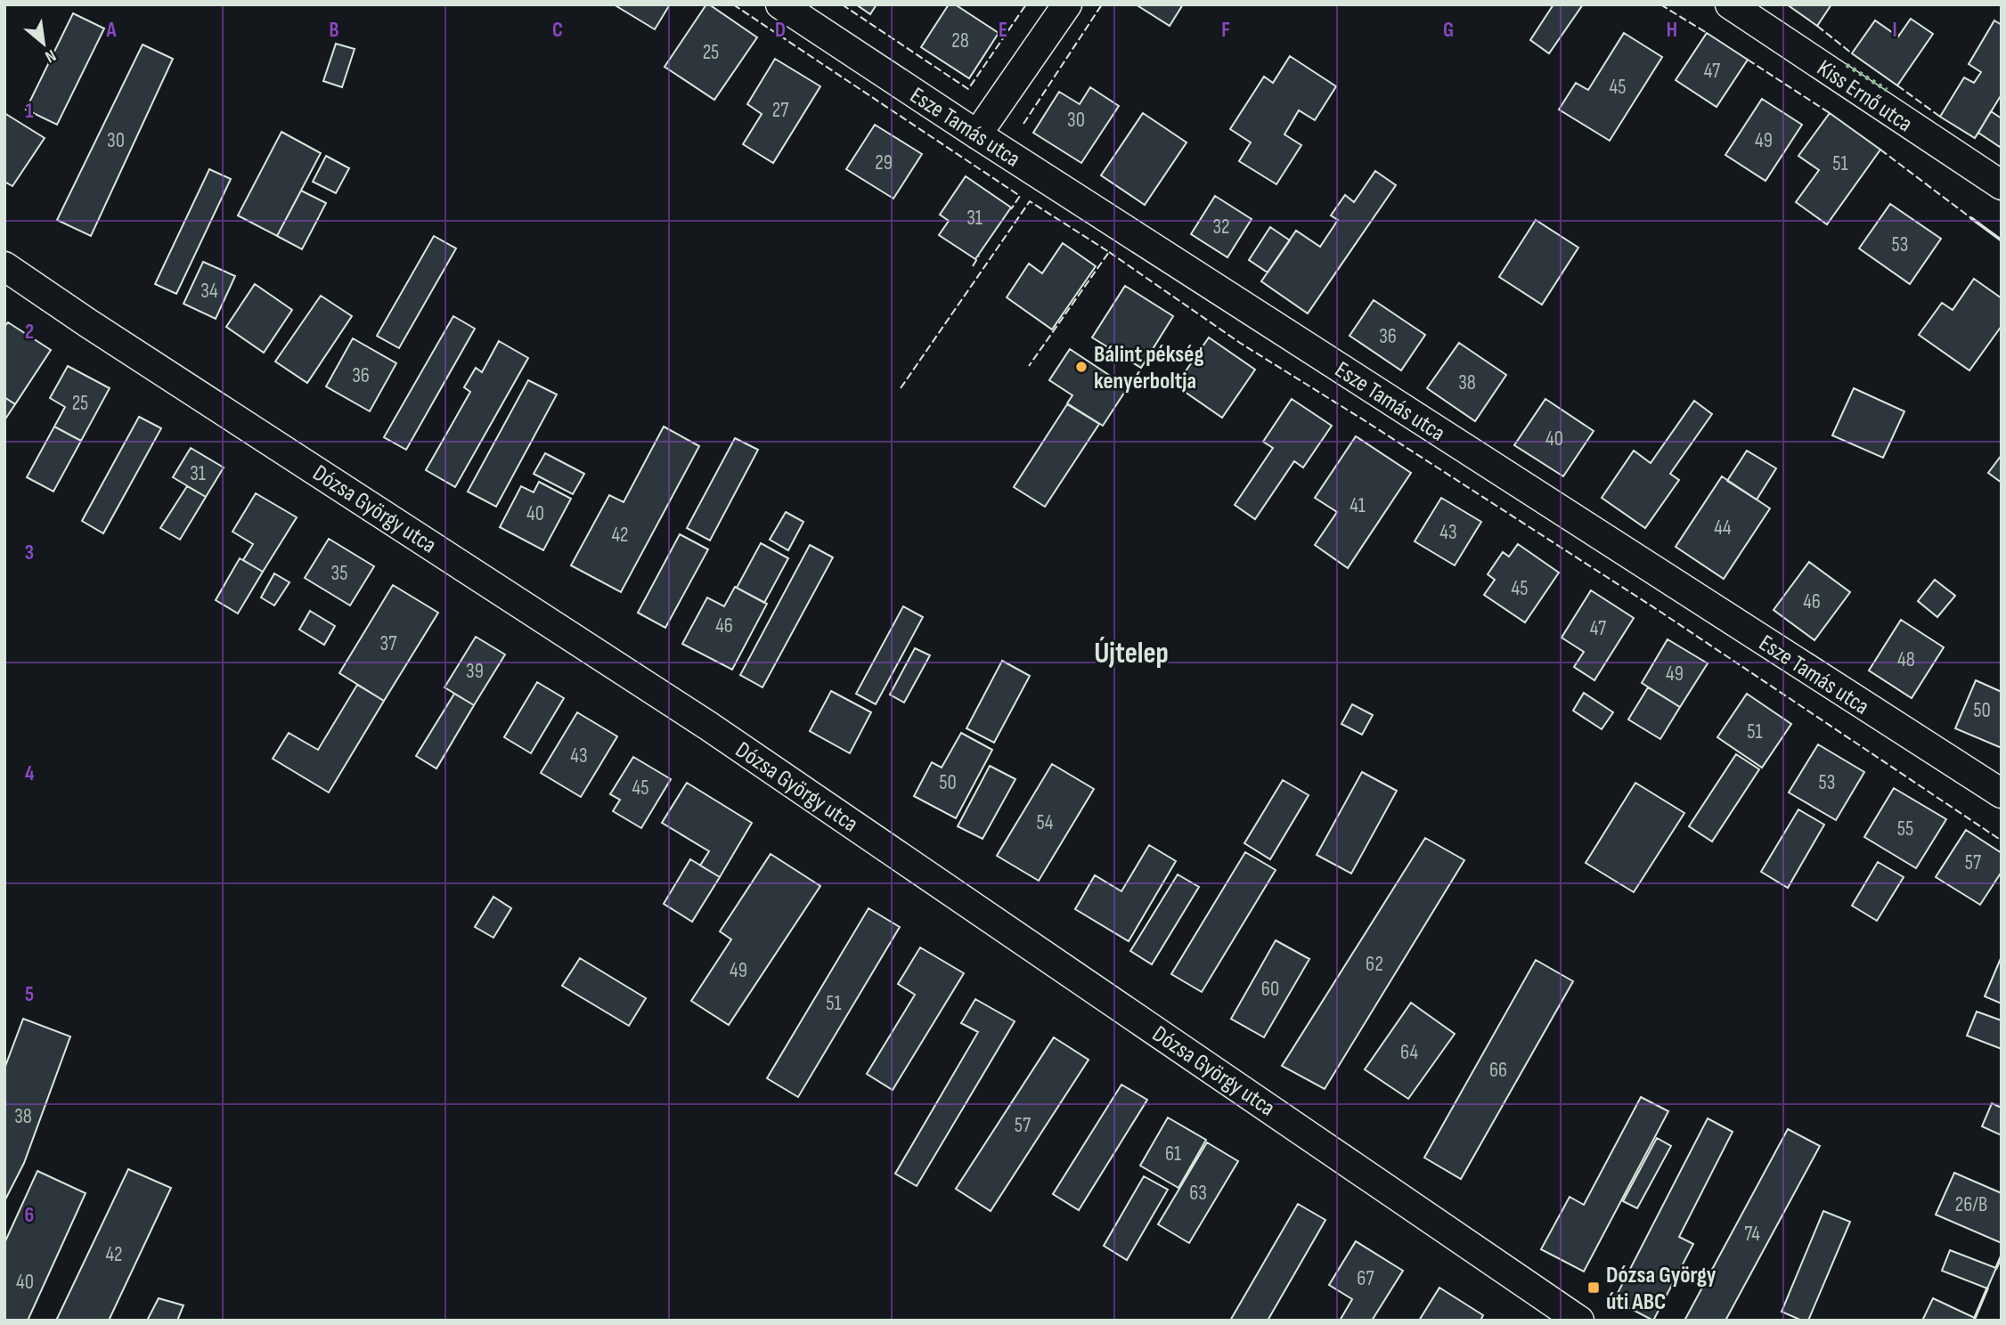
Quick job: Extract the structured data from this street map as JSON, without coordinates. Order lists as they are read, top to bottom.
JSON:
{
  "streets": {
    "street": ["Kiss Ernő utca", "Esze Tamás utca", "Dózsa György utca"]
  },
  "districts": ["Újtelep"],
  "places": {
    "other": ["Bálint pékség kenyérboltja"],
    "transit": ["Dózsa György úti ABC"]
  },
  "house_numbers": [
    "28",
    "25",
    "47",
    "45",
    "27",
    "30",
    "30",
    "49",
    "29",
    "51",
    "31",
    "32",
    "53",
    "34",
    "36",
    "36",
    "38",
    "25",
    "40",
    "31",
    "41",
    "40",
    "44",
    "43",
    "42",
    "35",
    "45",
    "46",
    "46",
    "47",
    "37",
    "48",
    "39",
    "49",
    "50",
    "51",
    "43",
    "50",
    "53",
    "45",
    "54",
    "55",
    "57",
    "62",
    "49",
    "60",
    "51",
    "64",
    "66",
    "38",
    "57",
    "61",
    "63",
    "26/B",
    "74",
    "42",
    "67",
    "40"
  ],
  "north": "bottom right",
  "grid": {
    "columns": [
      "A",
      "B",
      "C",
      "D",
      "E",
      "F",
      "G",
      "H",
      "I"
    ],
    "rows": [
      "1",
      "2",
      "3",
      "4",
      "5",
      "6"
    ]
  }
}
